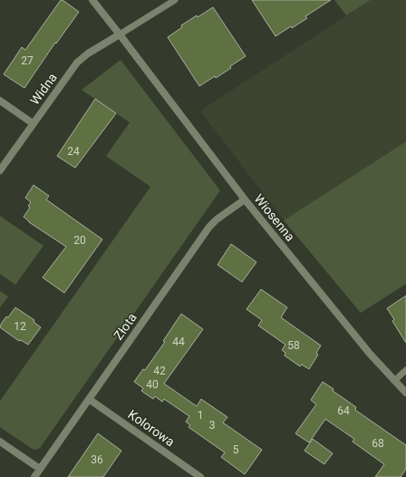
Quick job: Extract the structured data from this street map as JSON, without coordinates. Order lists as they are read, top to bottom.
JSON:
{
  "streets": {
    "street": [
      "Widna",
      "Wiosenna",
      "Złota",
      "Kolorowa"
    ]
  },
  "crossings": [
    ["Widna", "Wiosenna"],
    ["Wiosenna", "Złota"],
    ["Złota", "Kolorowa"]
  ],
  "house_numbers": [
    "27",
    "24",
    "20",
    "12",
    "44",
    "58",
    "42",
    "40",
    "64",
    "1",
    "3",
    "68",
    "5",
    "36"
  ]
}
